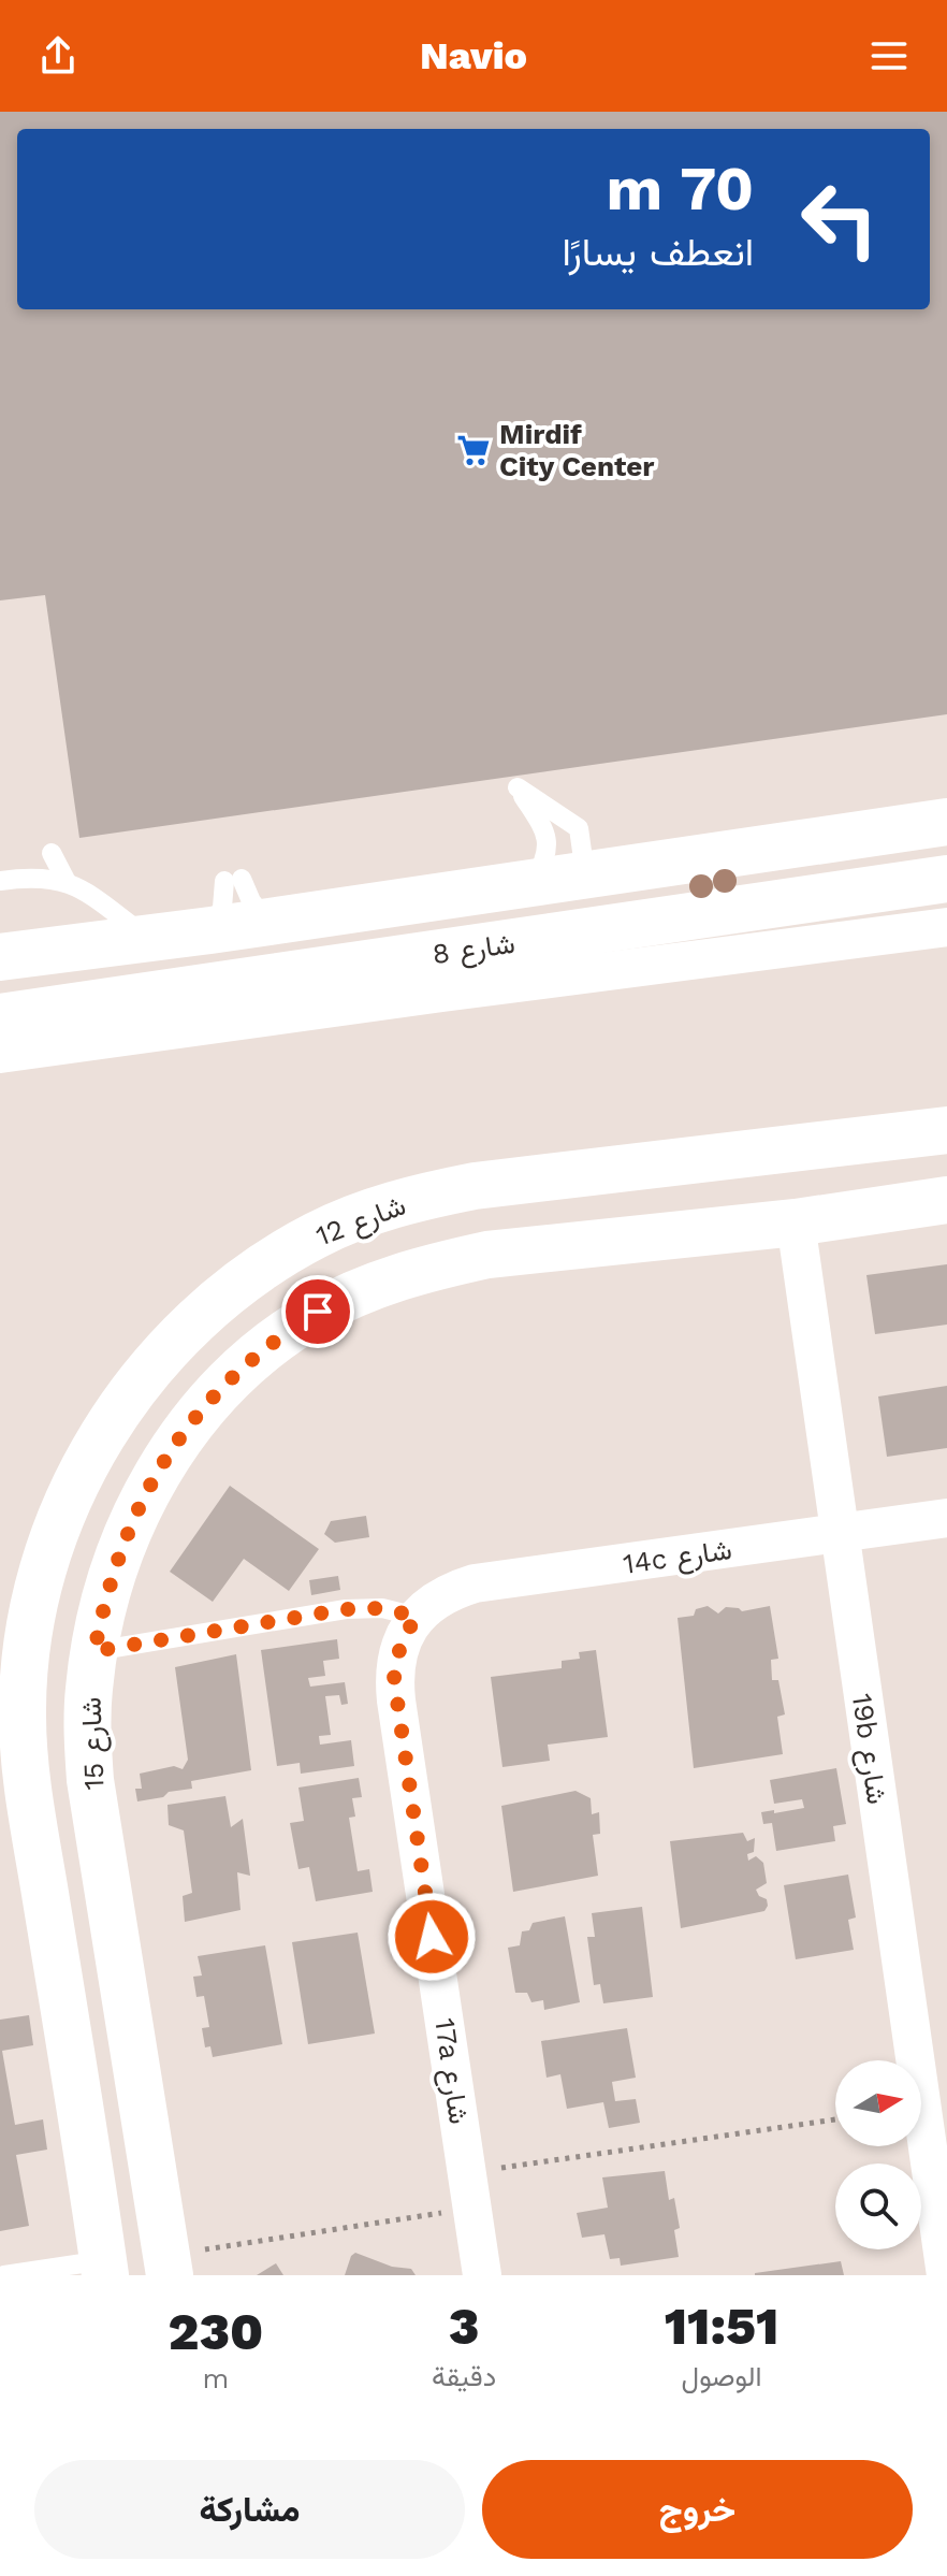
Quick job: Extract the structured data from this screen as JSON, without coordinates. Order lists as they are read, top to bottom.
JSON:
{
  "streets": {
    "street": [
      "شارع 8",
      "شارع 12",
      "14c شارع",
      "شارع 15",
      "19b شارع",
      "17a شارع"
    ]
  },
  "crossings": [
    ["14c شارع", "19b شارع"],
    ["14c شارع", "17a شارع"],
    ["شارع 15", "19b شارع"]
  ],
  "places": {
    "supermarket": ["Mirdif City Center"]
  },
  "north": "right",
  "page": {
    "header": "Navio",
    "turn": ["70 m", "انعطف يسارًا"],
    "eta": [
      "11:51",
      "الوصول",
      "3",
      "دقيقة",
      "230",
      "m"
    ],
    "buttons": ["خروج", "مشاركة"]
  }
}
